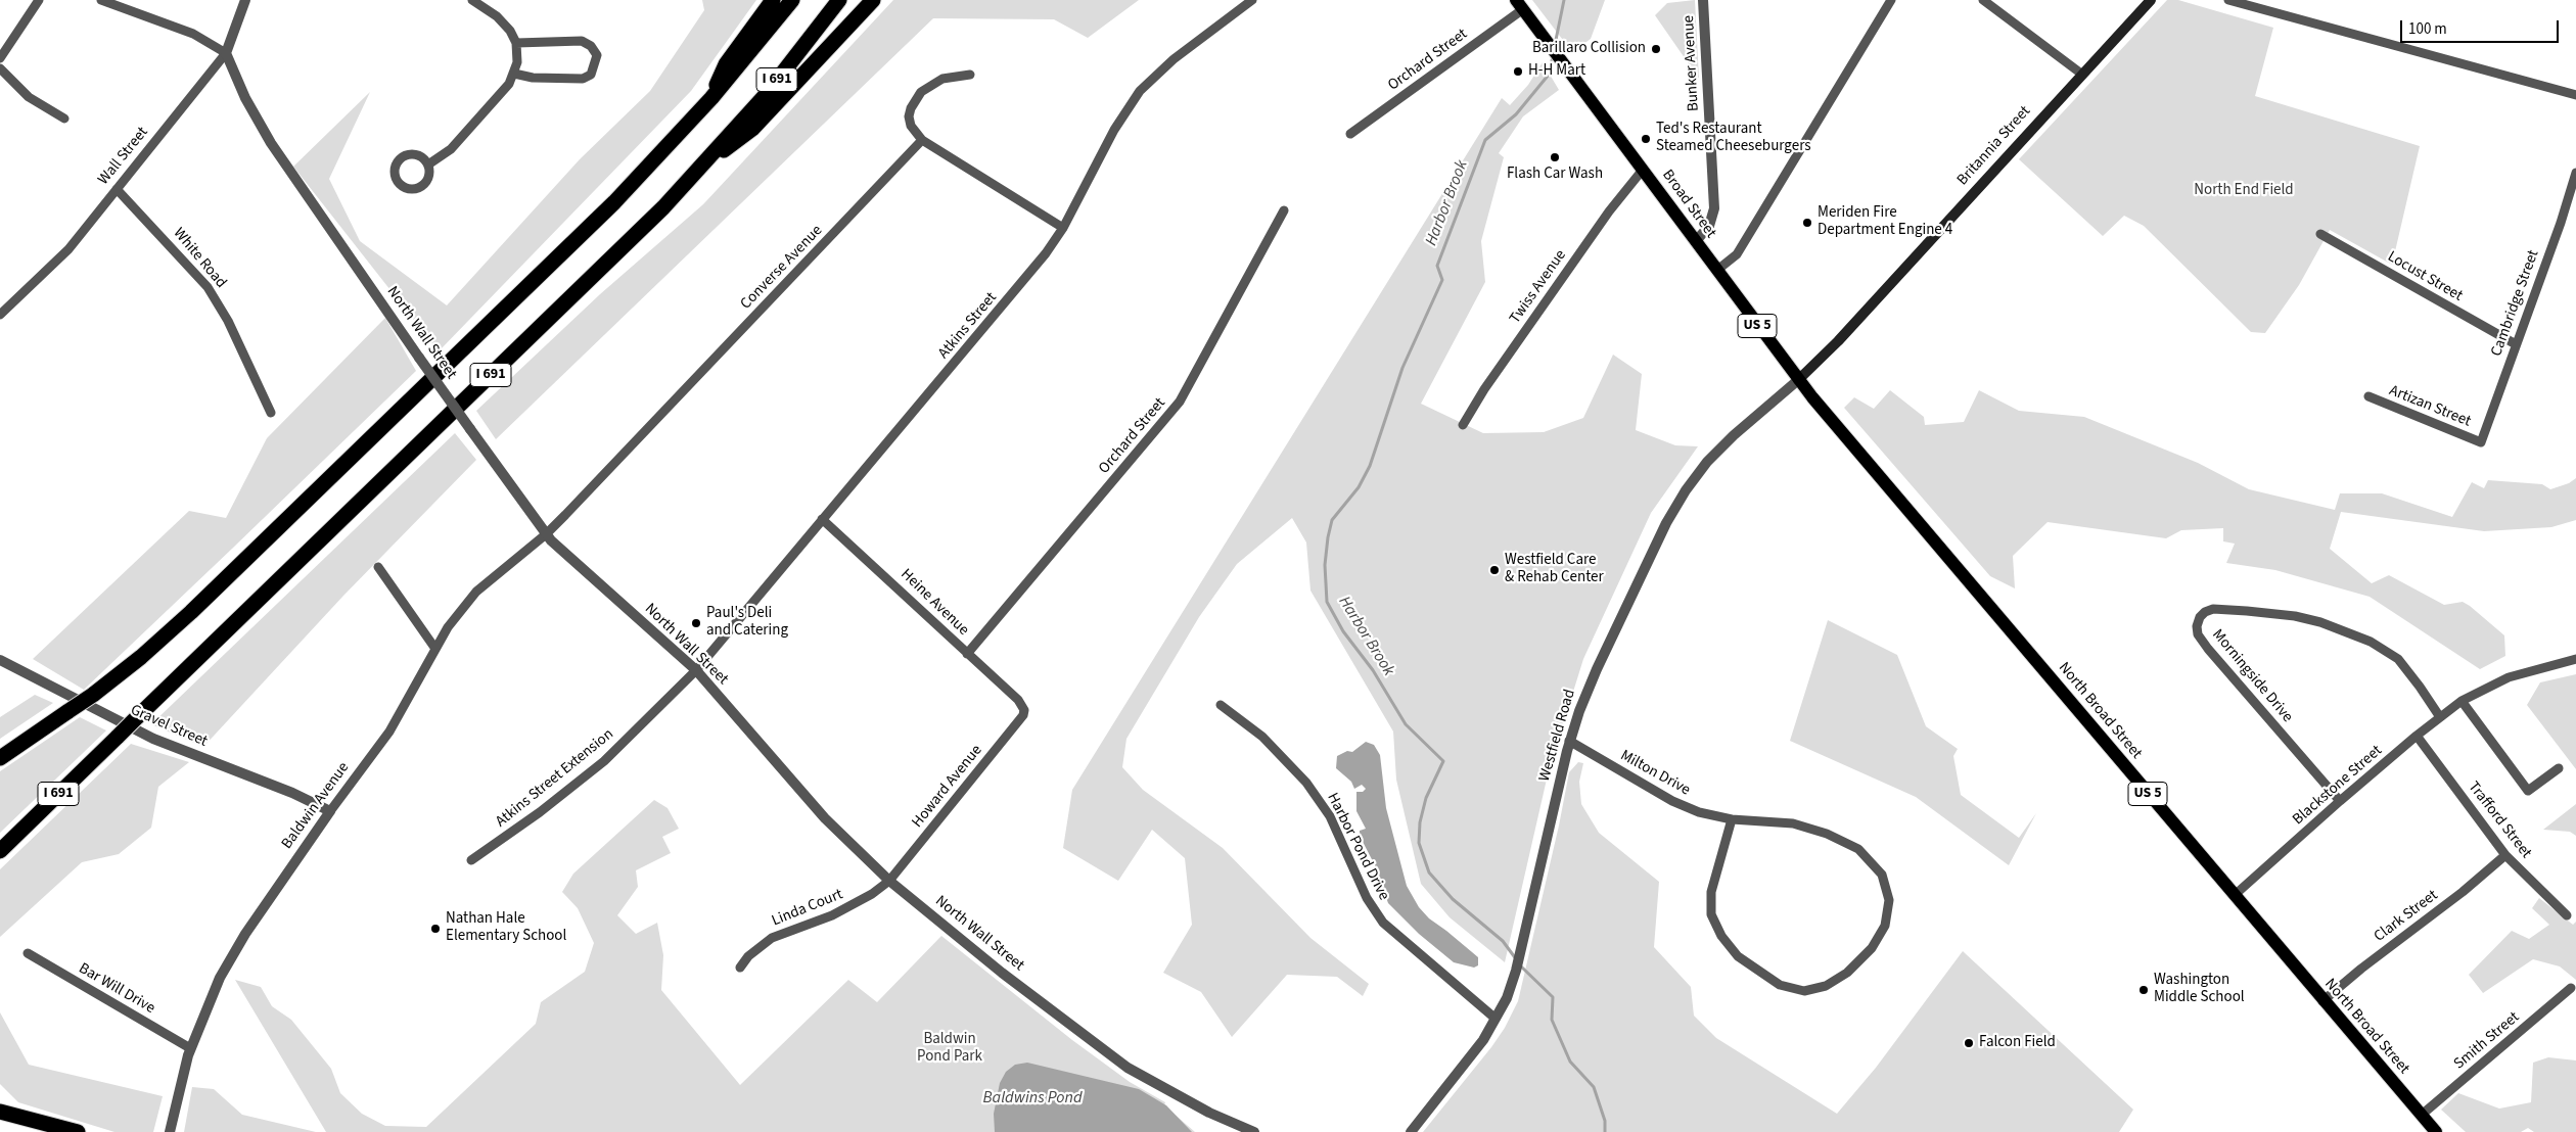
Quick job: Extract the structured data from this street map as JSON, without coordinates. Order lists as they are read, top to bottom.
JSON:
{
  "streets": {
    "highway": ["I 691"],
    "main road": [
      "Britannia Street",
      "Broad Street",
      "US 5",
      "North Broad Street"
    ],
    "street": [
      "Orchard Street",
      "Bunker Avenue",
      "Wall Street",
      "White Road",
      "Converse Avenue",
      "Locust Street",
      "Twiss Avenue",
      "Cambridge Street",
      "Atkins Street",
      "North Wall Street",
      "Artizan Street",
      "Heine Avenue",
      "Morningside Drive",
      "Gravel Street",
      "Westfield Road",
      "Milton Drive",
      "Atkins Street Extension",
      "Blackstone Street",
      "Howard Avenue",
      "Baldwin Avenue",
      "Trafford Street",
      "Harbor Pond Drive",
      "Linda Court",
      "Clark Street",
      "Bar Will Drive",
      "Smith Street"
    ]
  },
  "crossings": [
    ["Orchard Street", "Broad Street"],
    ["Orchard Street", "Heine Avenue"],
    ["Bunker Avenue", "Broad Street"],
    ["Britannia Street", "Broad Street"],
    ["Britannia Street", "North Broad Street"],
    ["Britannia Street", "Westfield Road"],
    ["Wall Street", "White Road"],
    ["Wall Street", "North Wall Street"],
    ["Broad Street", "Twiss Avenue"],
    ["Broad Street", "North Broad Street"],
    ["Broad Street", "Westfield Road"],
    ["Converse Avenue", "North Wall Street"],
    ["Converse Avenue", "Baldwin Avenue"],
    ["Locust Street", "Cambridge Street"],
    ["Cambridge Street", "Artizan Street"],
    ["Atkins Street", "North Wall Street"],
    ["Atkins Street", "Heine Avenue"],
    ["Atkins Street", "Atkins Street Extension"],
    ["North Wall Street", "Atkins Street Extension"],
    ["North Wall Street", "Howard Avenue"],
    ["North Wall Street", "Baldwin Avenue"],
    ["North Wall Street", "Linda Court"],
    ["Heine Avenue", "Howard Avenue"],
    ["Morningside Drive", "Blackstone Street"],
    ["North Broad Street", "Westfield Road"],
    ["North Broad Street", "Blackstone Street"],
    ["North Broad Street", "Clark Street"],
    ["North Broad Street", "Smith Street"],
    ["Gravel Street", "Baldwin Avenue"],
    ["Westfield Road", "Milton Drive"],
    ["Westfield Road", "Harbor Pond Drive"],
    ["Blackstone Street", "Trafford Street"],
    ["Howard Avenue", "Linda Court"],
    ["Baldwin Avenue", "Bar Will Drive"],
    ["Trafford Street", "Clark Street"]
  ],
  "water": ["Harbor Brook", "Baldwins Pond"],
  "parks": ["North End Field", "Baldwin Pond Park"],
  "places": [
    "Barillaro Collision",
    "H-H Mart",
    "Ted's Restaurant Steamed Cheeseburgers",
    "Flash Car Wash",
    "Meriden Fire Department Engine 4",
    "Westfield Care & Rehab Center",
    "Paul's Deli and Catering",
    "Nathan Hale Elementary School",
    "Washington Middle School",
    "Falcon Field"
  ],
  "scale_bar": "100 m"
}
